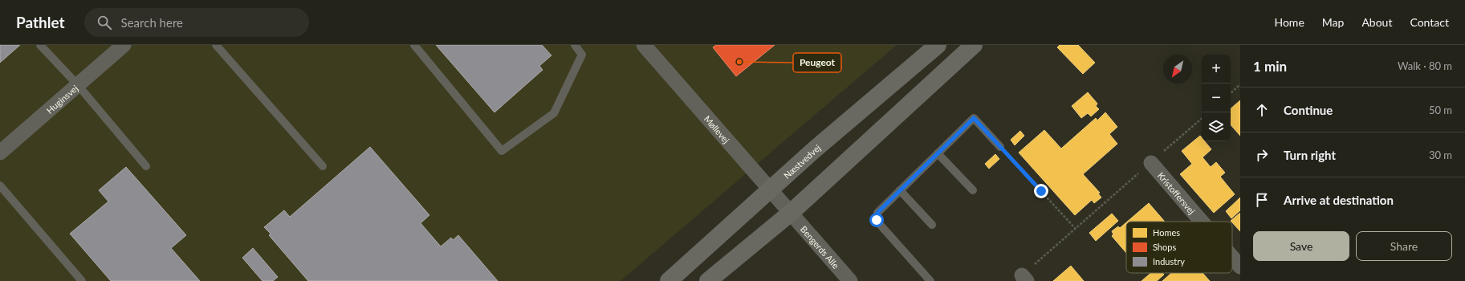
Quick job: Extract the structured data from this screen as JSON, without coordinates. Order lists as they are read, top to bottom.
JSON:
{
  "streets": {
    "main road": ["Næstvedvej"],
    "street": [
      "Huginsvej",
      "Møllevej",
      "Kristoffersvej",
      "Bengerds Alle"
    ]
  },
  "crossings": [
    ["Møllevej", "Næstvedvej"],
    ["Møllevej", "Bengerds Alle"]
  ],
  "places": ["Peugeot"],
  "legend": ["Homes", "Shops", "Industry"],
  "north": "bottom left",
  "page": {
    "header": "Pathlet",
    "search": "Search here",
    "nav": [
      "Home",
      "Map",
      "About",
      "Contact"
    ],
    "heading": ["1 min", "Walk · 80 m"],
    "map_buttons": ["+", "−"],
    "list": [
      ["Continue", "50 m"],
      ["Turn right", "30 m"],
      "Arrive at destination"
    ],
    "buttons": ["Save", "Share"]
  }
}
